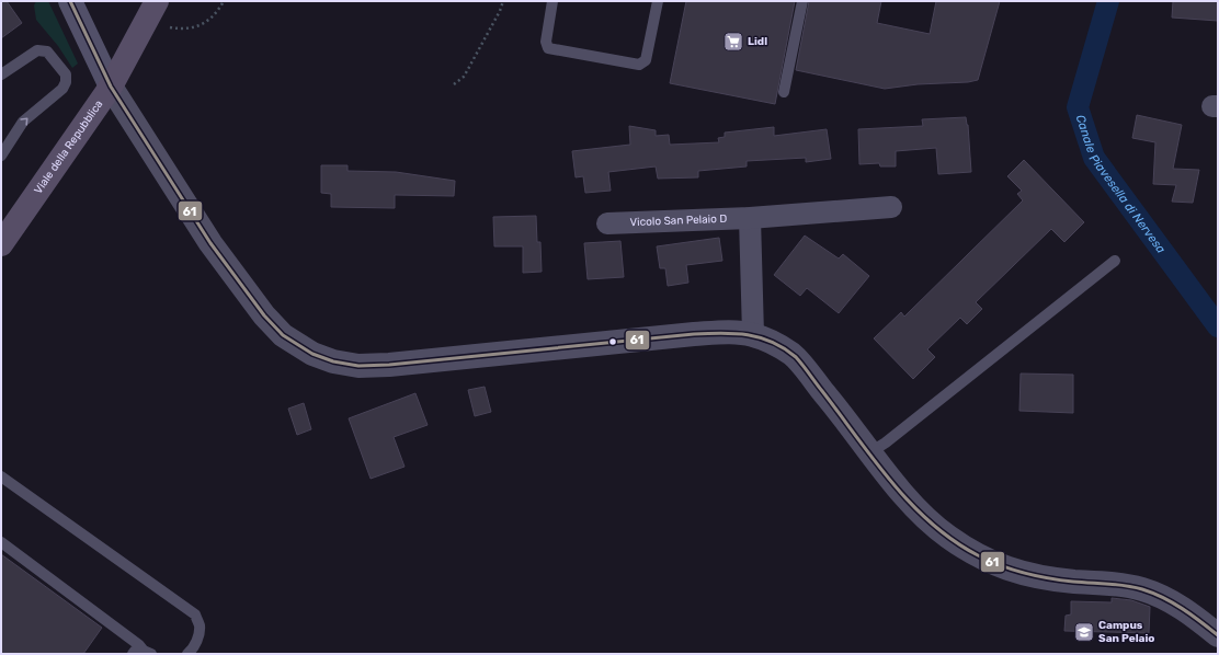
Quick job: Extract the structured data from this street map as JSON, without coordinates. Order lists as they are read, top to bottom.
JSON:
{
  "streets": {
    "main road": ["Viale della Repubblica"],
    "street": ["Vicolo San Pelaio D"]
  },
  "water": ["Canale Piavesella di Nervesa"],
  "places": {
    "supermarket": ["Lidl"],
    "school or university": ["Campus San Pelaio"]
  },
  "lines": ["transit line 61"]
}
